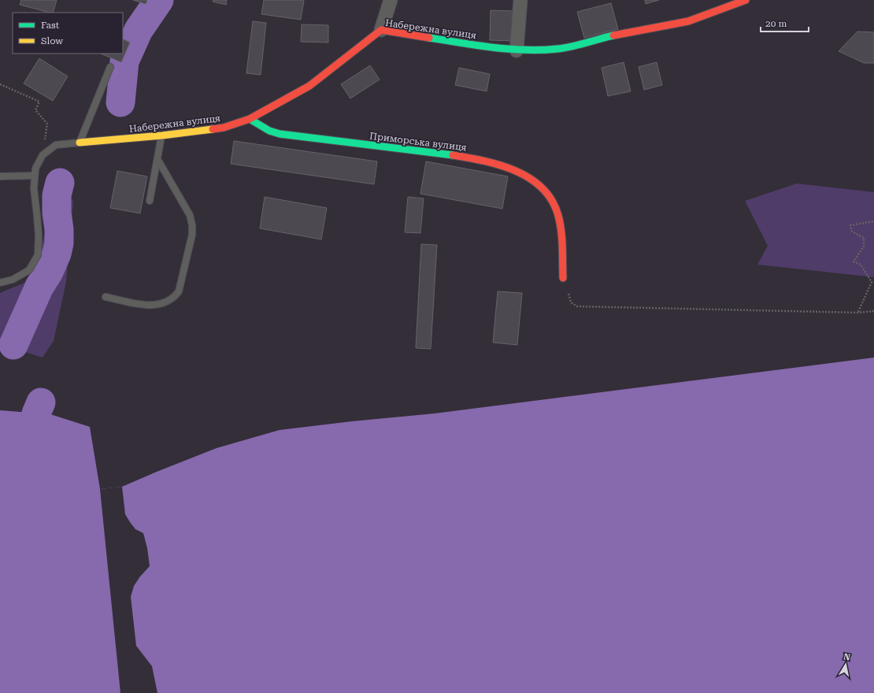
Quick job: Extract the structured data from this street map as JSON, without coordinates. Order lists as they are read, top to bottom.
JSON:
{
  "streets": {
    "street": ["Набережна вулиця", "Приморська вулиця"]
  },
  "crossings": [
    ["Набережна вулиця", "Приморська вулиця"]
  ],
  "legend": ["Fast", "Slow"],
  "scale_bar": "20 m",
  "north": "top"
}
